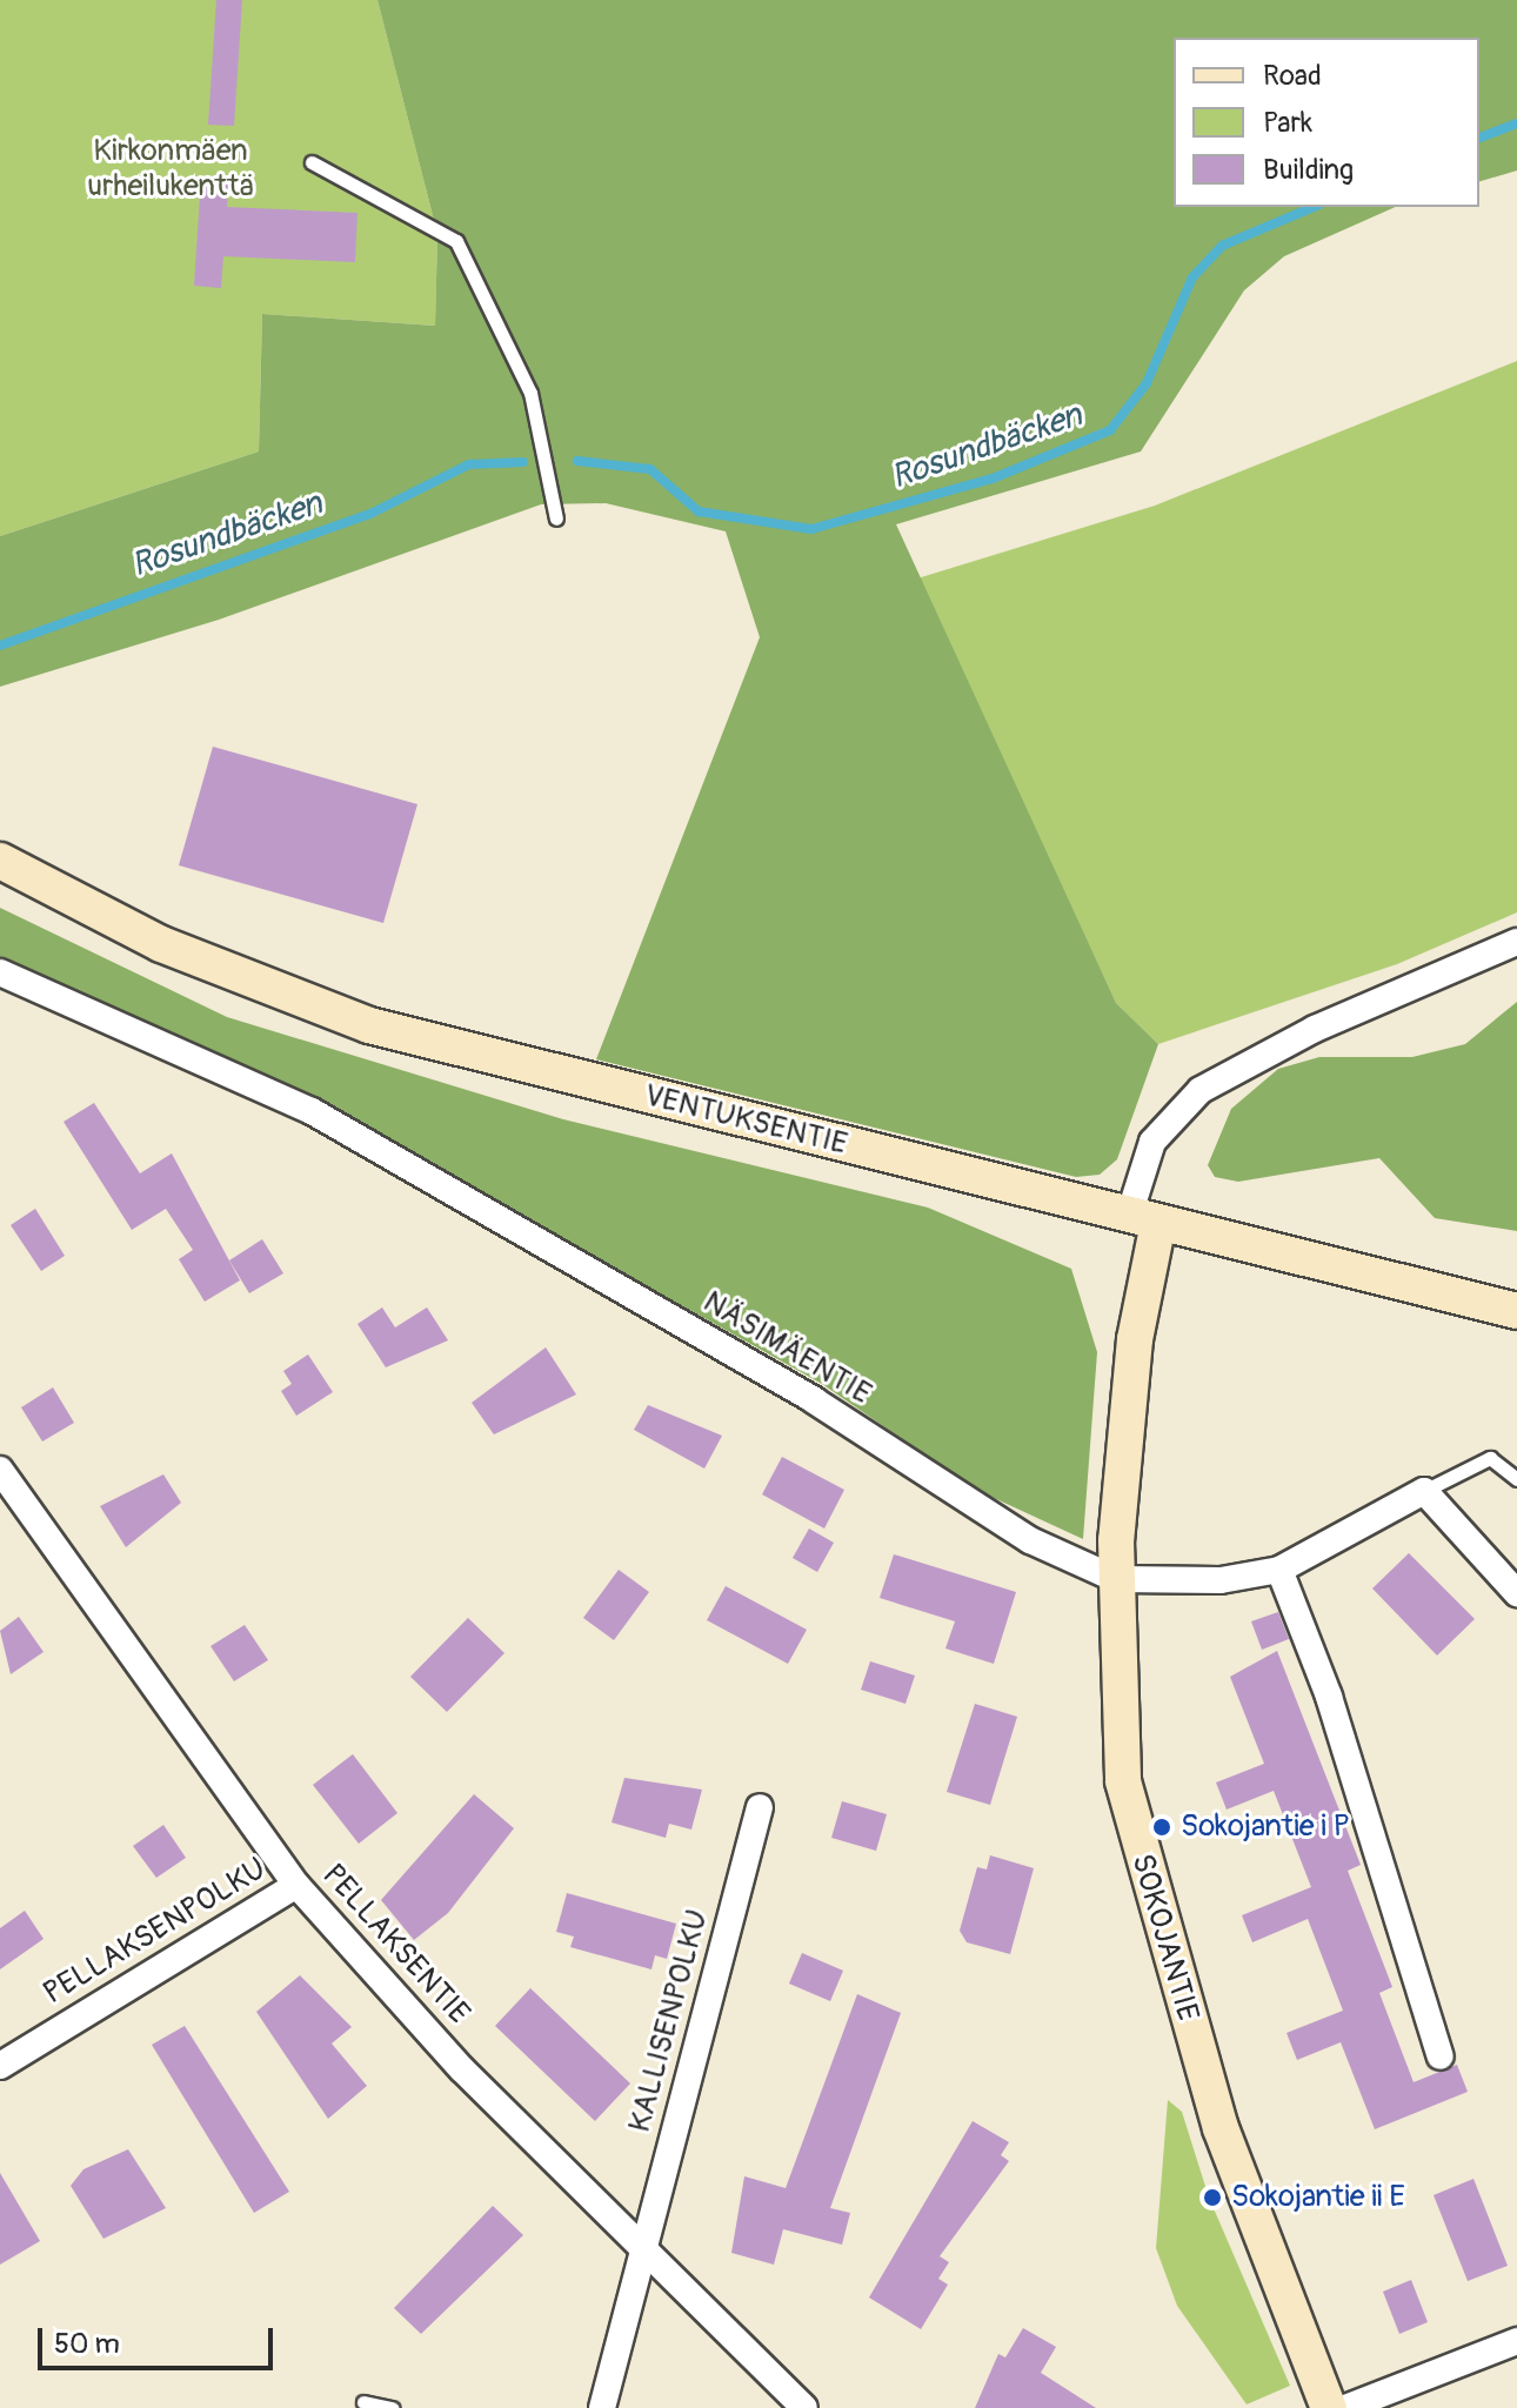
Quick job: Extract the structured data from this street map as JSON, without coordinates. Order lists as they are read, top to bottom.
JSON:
{
  "streets": {
    "main road": ["VENTUKSENTIE", "SOKOJANTIE"],
    "street": [
      "NÄSIMÄENTIE",
      "PELLAKSENPOLKU",
      "PELLAKSENTIE",
      "KALLISENPOLKU"
    ]
  },
  "crossings": [
    ["VENTUKSENTIE", "SOKOJANTIE"],
    ["NÄSIMÄENTIE", "SOKOJANTIE"],
    ["PELLAKSENPOLKU", "PELLAKSENTIE"],
    ["PELLAKSENTIE", "KALLISENPOLKU"]
  ],
  "water": ["Rosundbäcken"],
  "parks": ["Kirkonmäen urheilukenttä"],
  "places": ["Sokojantie i P", "Sokojantie ii E"],
  "legend": ["Road", "Park", "Building"],
  "scale_bar": "50 m"
}
